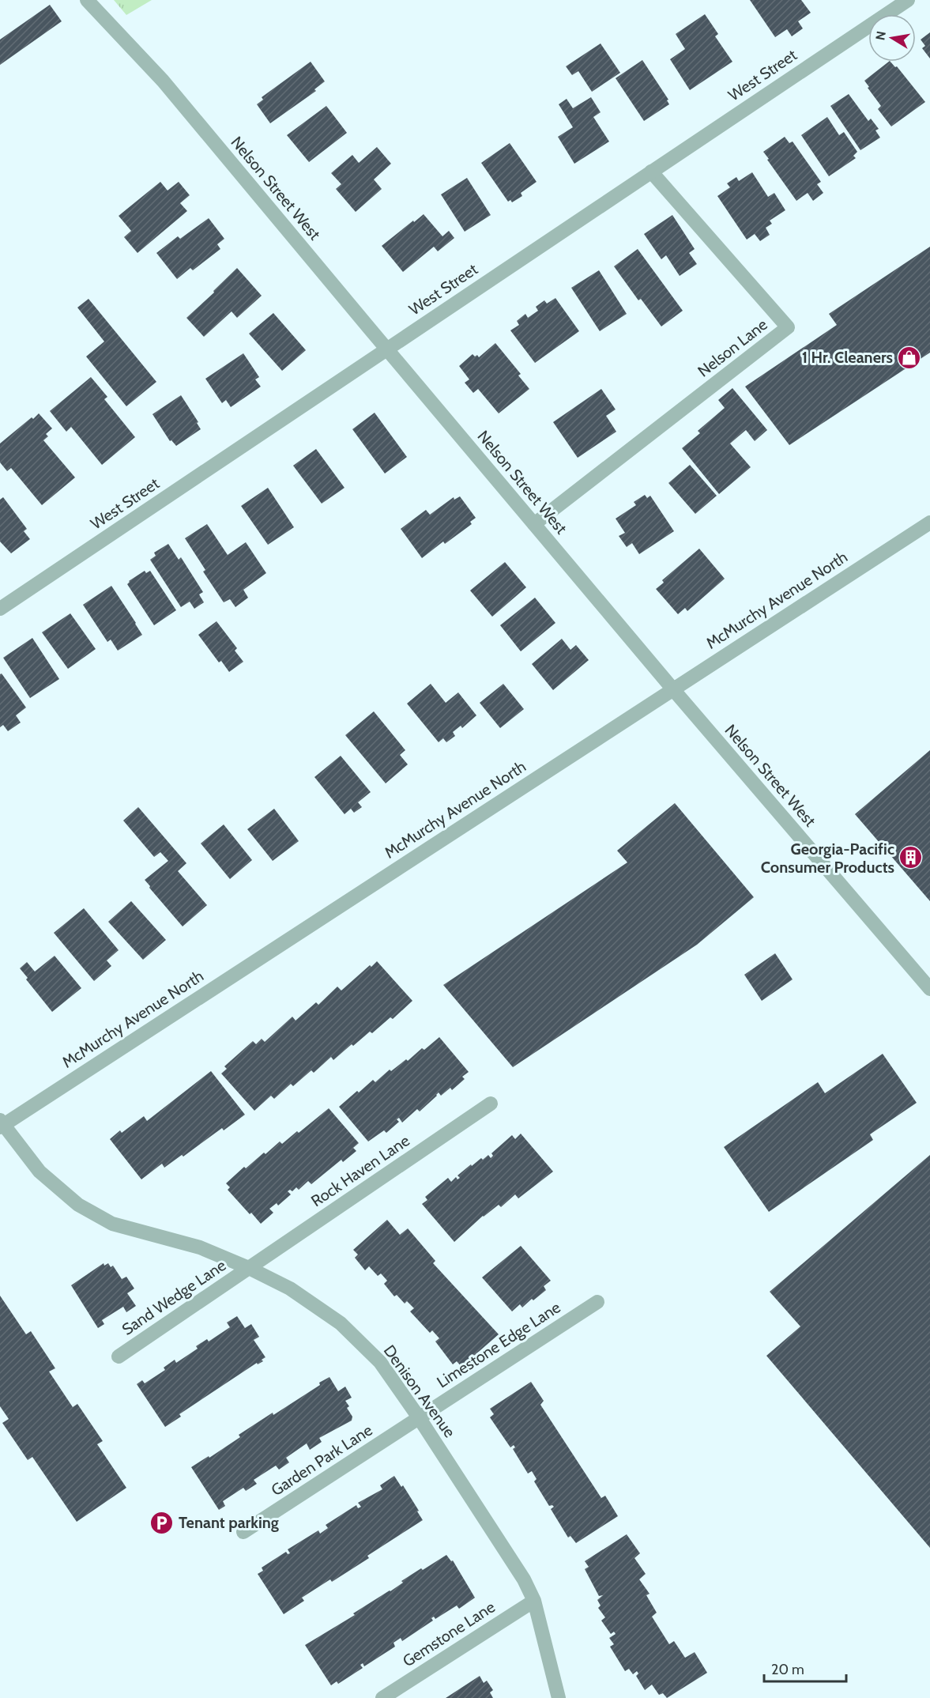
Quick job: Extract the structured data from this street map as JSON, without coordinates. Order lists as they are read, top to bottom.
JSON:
{
  "streets": {
    "street": [
      "West Street",
      "Nelson Street West",
      "Nelson Lane",
      "McMurchy Avenue North",
      "Rock Haven Lane",
      "Sand Wedge Lane",
      "Limestone Edge Lane",
      "Denison Avenue",
      "Garden Park Lane",
      "Gemstone Lane"
    ]
  },
  "crossings": [
    ["West Street", "Nelson Street West"],
    ["West Street", "Nelson Lane"],
    ["Nelson Street West", "Nelson Lane"],
    ["Nelson Street West", "McMurchy Avenue North"],
    ["McMurchy Avenue North", "Denison Avenue"],
    ["Rock Haven Lane", "Sand Wedge Lane"],
    ["Rock Haven Lane", "Denison Avenue"],
    ["Sand Wedge Lane", "Denison Avenue"],
    ["Limestone Edge Lane", "Denison Avenue"],
    ["Limestone Edge Lane", "Garden Park Lane"],
    ["Denison Avenue", "Garden Park Lane"],
    ["Denison Avenue", "Gemstone Lane"]
  ],
  "places": {
    "shop": ["1 Hr. Cleaners"],
    "building": ["Georgia-Pacific Consumer Products"],
    "parking": ["Tenant parking"]
  },
  "scale_bar": "20 m",
  "north": "left"
}
